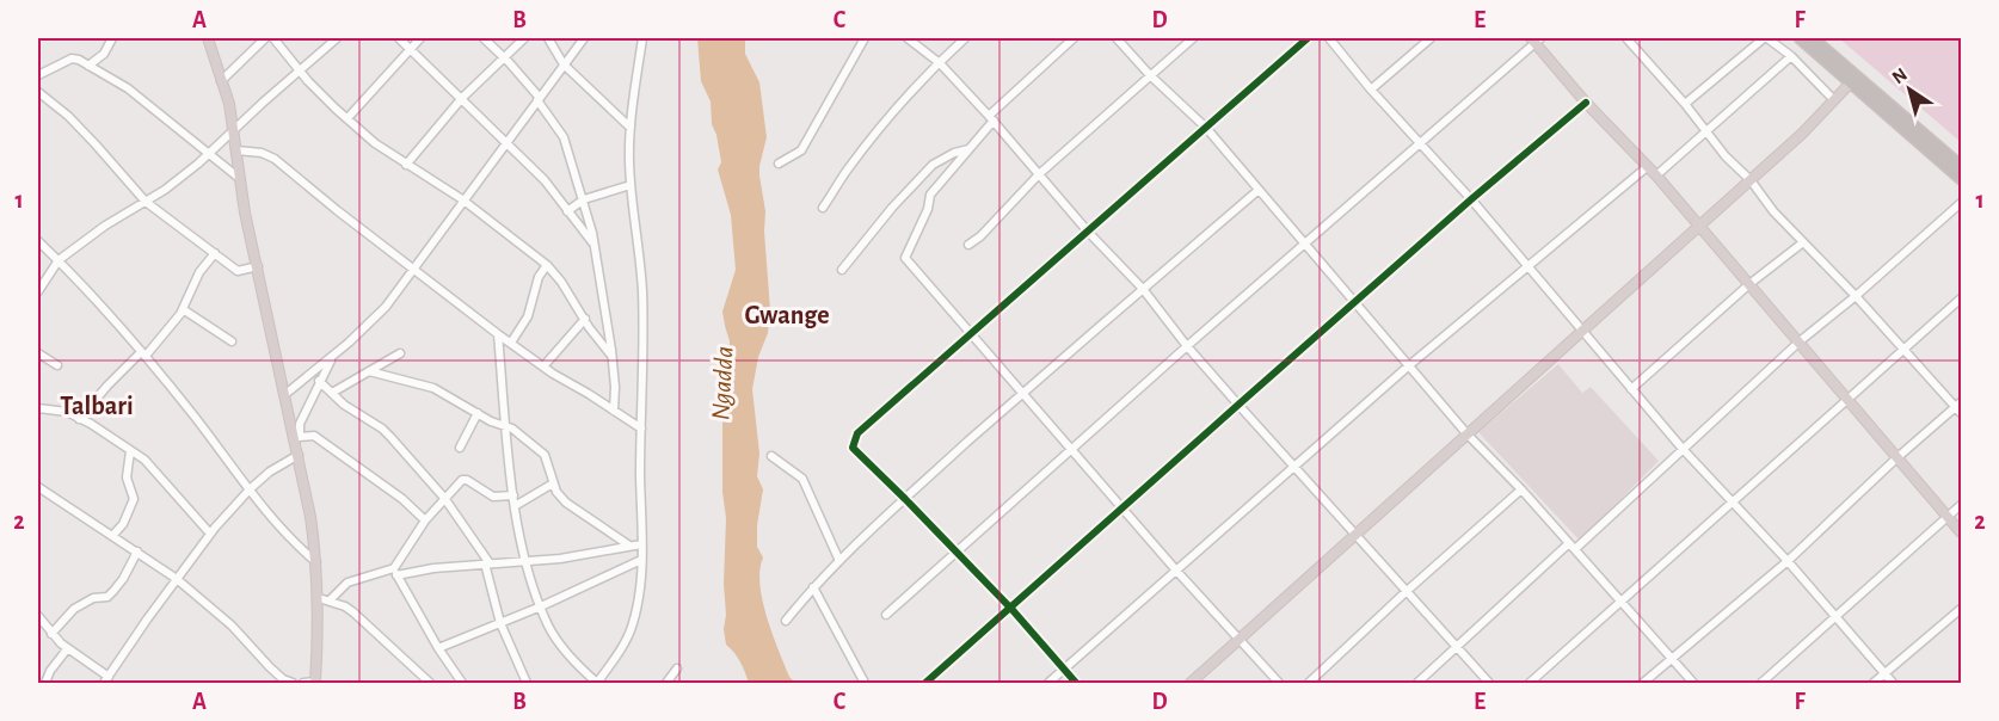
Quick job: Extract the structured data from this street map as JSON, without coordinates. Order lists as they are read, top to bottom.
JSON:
{
  "districts": ["Gwange", "Talbari"],
  "water": ["Ngadda"],
  "north": "top left",
  "grid": {
    "columns": [
      "A",
      "B",
      "C",
      "D",
      "E",
      "F"
    ],
    "rows": ["1", "2"]
  }
}
